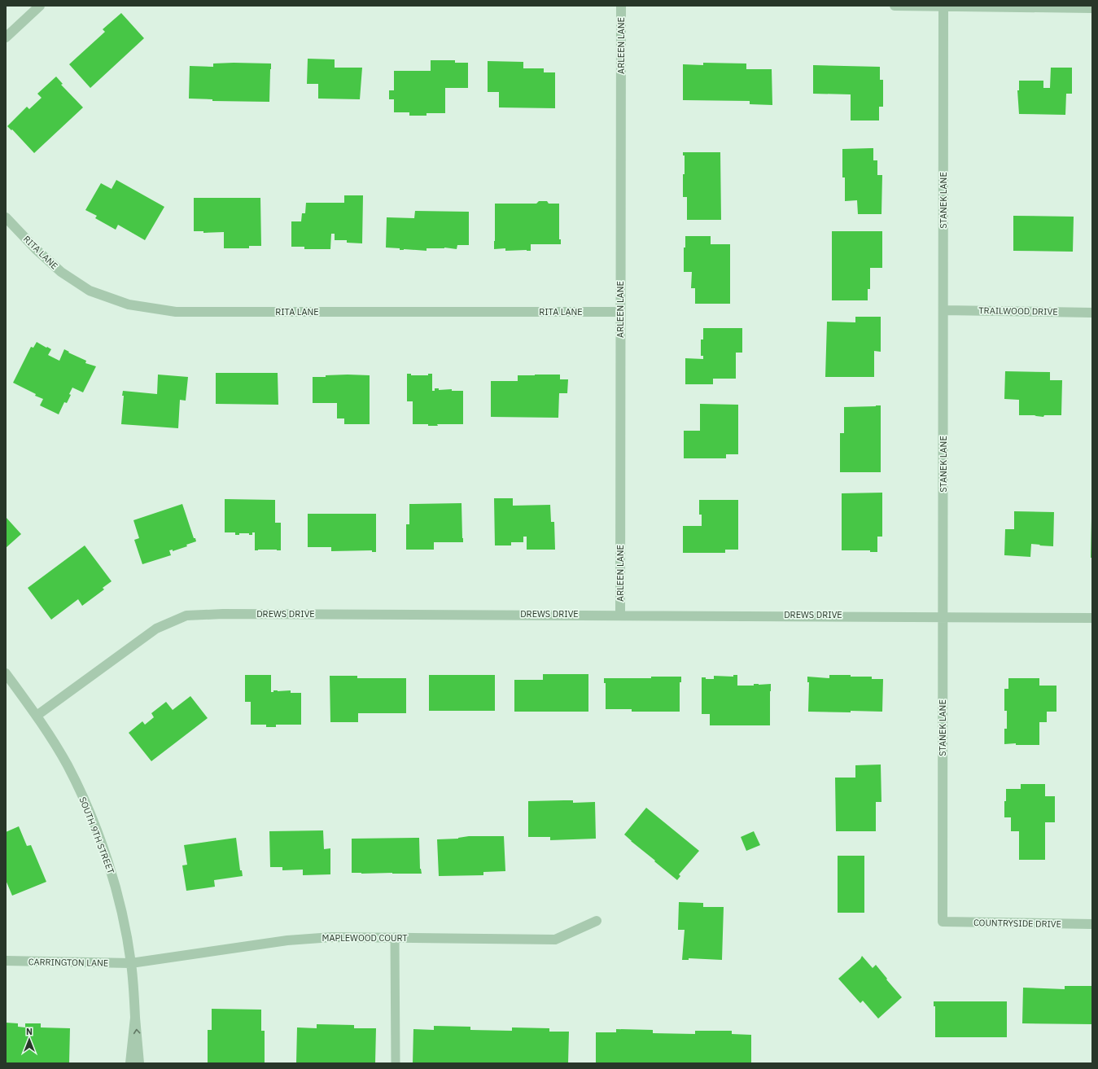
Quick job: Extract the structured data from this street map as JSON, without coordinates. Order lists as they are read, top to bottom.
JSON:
{
  "streets": {
    "street": [
      "ARLEEN LANE",
      "STANEK LANE",
      "RITA LANE",
      "TRAILWOOD DRIVE",
      "DREWS DRIVE",
      "SOUTH 9TH STREET",
      "COUNTRYSIDE DRIVE",
      "MAPLEWOOD COURT",
      "CARRINGTON LANE"
    ]
  },
  "crossings": [
    ["ARLEEN LANE", "RITA LANE"],
    ["ARLEEN LANE", "DREWS DRIVE"],
    ["STANEK LANE", "TRAILWOOD DRIVE"],
    ["STANEK LANE", "DREWS DRIVE"],
    ["STANEK LANE", "COUNTRYSIDE DRIVE"],
    ["DREWS DRIVE", "SOUTH 9TH STREET"],
    ["SOUTH 9TH STREET", "MAPLEWOOD COURT"],
    ["SOUTH 9TH STREET", "CARRINGTON LANE"],
    ["MAPLEWOOD COURT", "CARRINGTON LANE"]
  ],
  "north": "top"
}
